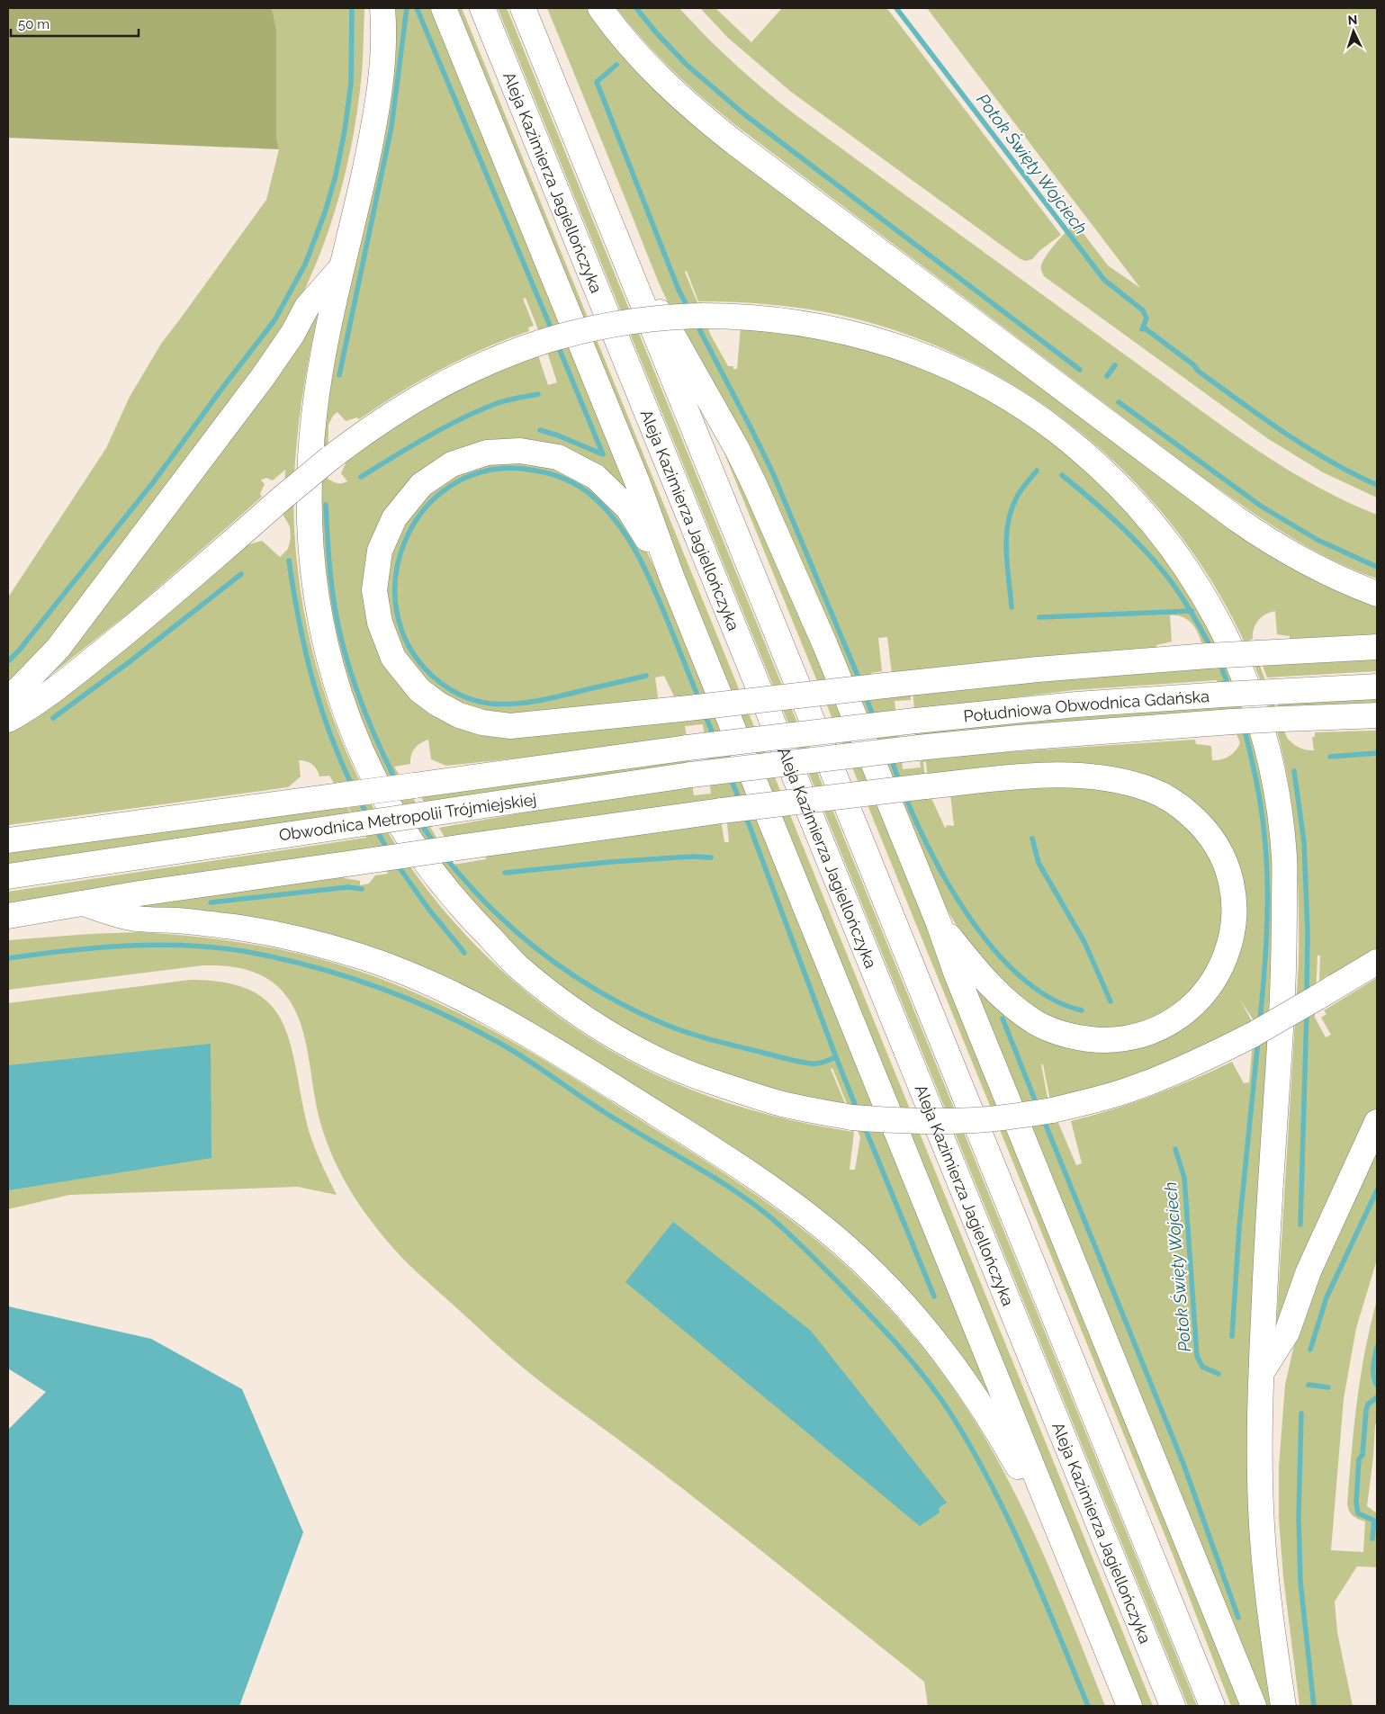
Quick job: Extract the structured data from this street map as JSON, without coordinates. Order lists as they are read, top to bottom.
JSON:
{
  "streets": {
    "highway": ["Aleja Kazimierza Jagiellończyka", "Południowa Obwodnica Gdańska", "Obwodnica Metropolii Trójmiejskiej"]
  },
  "crossings": [
    ["Południowa Obwodnica Gdańska", "Obwodnica Metropolii Trójmiejskiej"]
  ],
  "water": ["Potok Święty Wojciech"],
  "scale_bar": "50 m",
  "north": "top"
}
